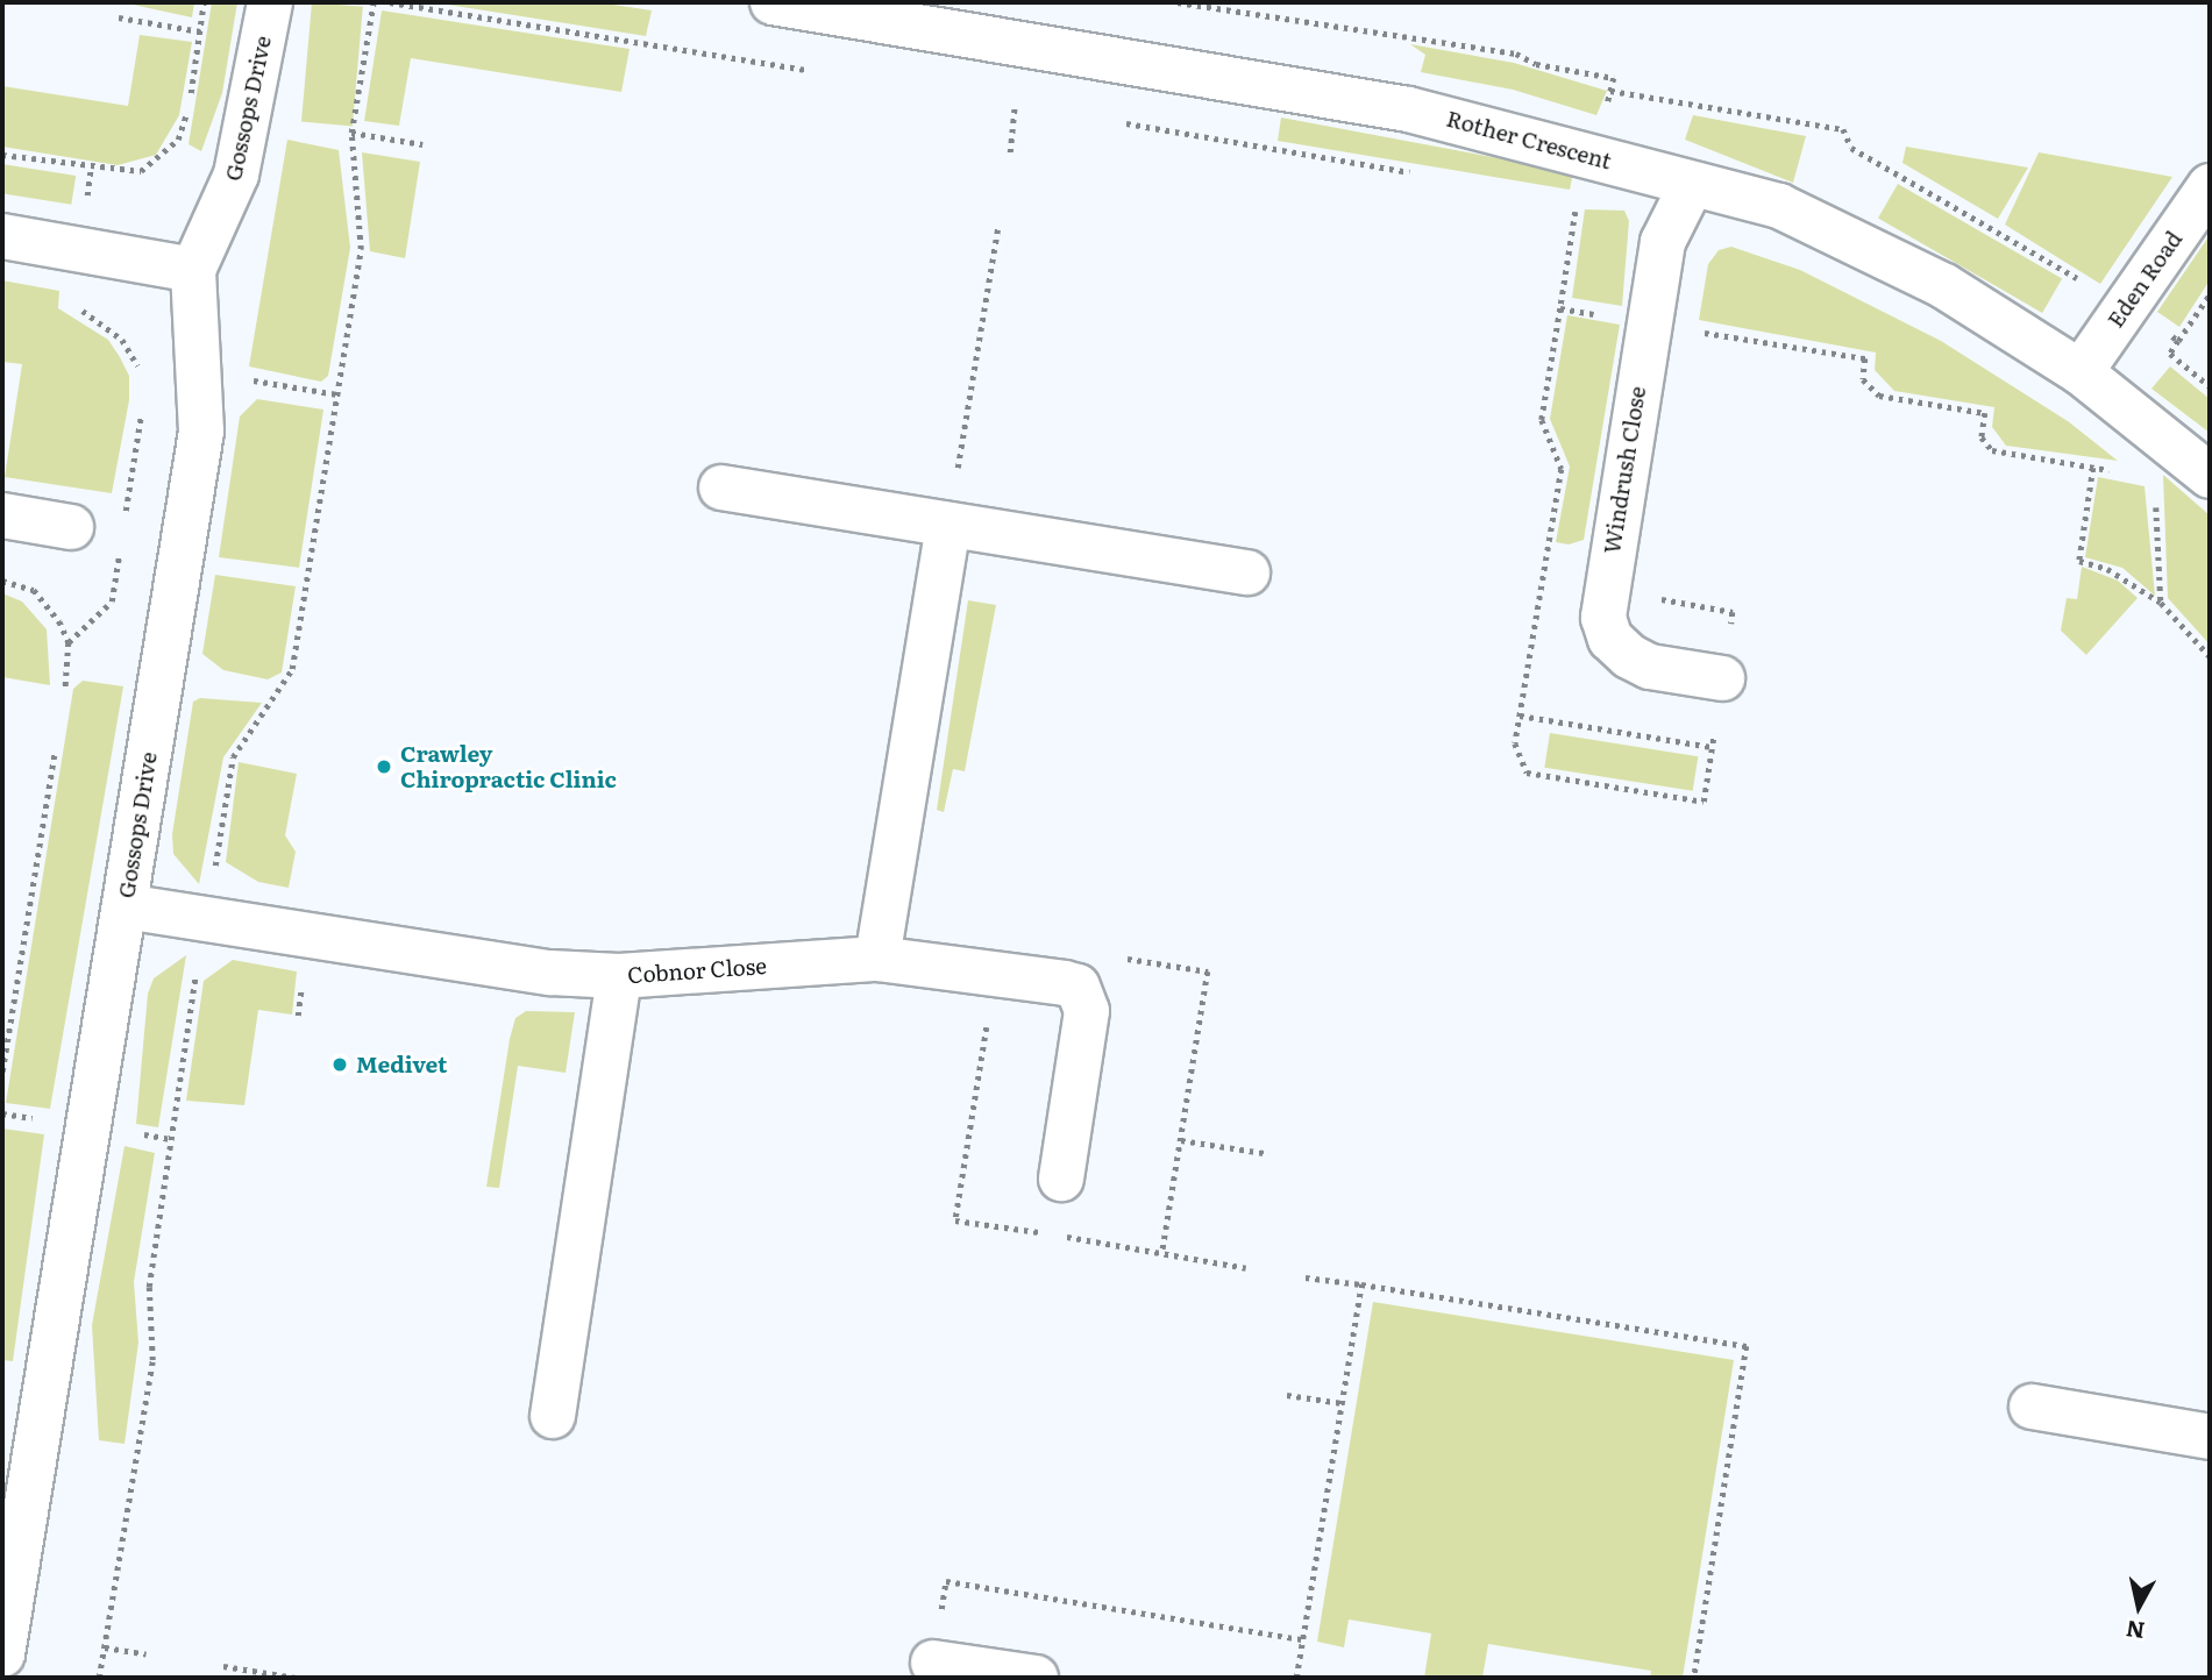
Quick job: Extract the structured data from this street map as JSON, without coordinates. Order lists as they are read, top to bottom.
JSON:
{
  "streets": {
    "street": [
      "Gossops Drive",
      "Rother Crescent",
      "Eden Road",
      "Windrush Close",
      "Cobnor Close"
    ]
  },
  "crossings": [
    ["Gossops Drive", "Cobnor Close"],
    ["Rother Crescent", "Eden Road"],
    ["Rother Crescent", "Windrush Close"]
  ],
  "places": ["Crawley Chiropractic Clinic", "Medivet"],
  "north": "bottom"
}
